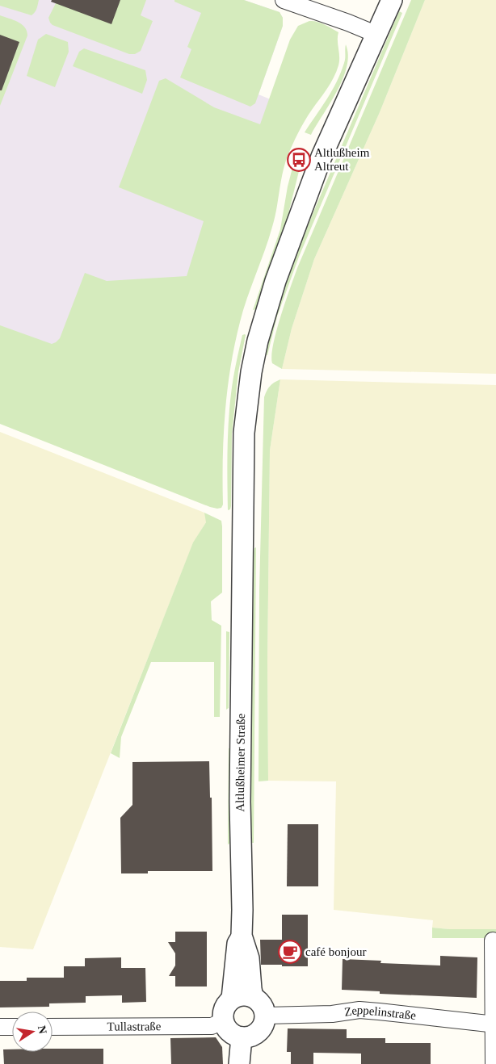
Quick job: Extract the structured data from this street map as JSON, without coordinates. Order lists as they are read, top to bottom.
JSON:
{
  "streets": {
    "street": ["Altlußheimer Straße", "Zeppelinstraße", "Tullastraße"]
  },
  "crossings": [
    ["Altlußheimer Straße", "Zeppelinstraße"],
    ["Altlußheimer Straße", "Tullastraße"],
    ["Zeppelinstraße", "Tullastraße"]
  ],
  "places": {
    "bus stop": ["Altlußheim Altreut"],
    "cafe": ["café bonjour"]
  },
  "north": "right"
}
